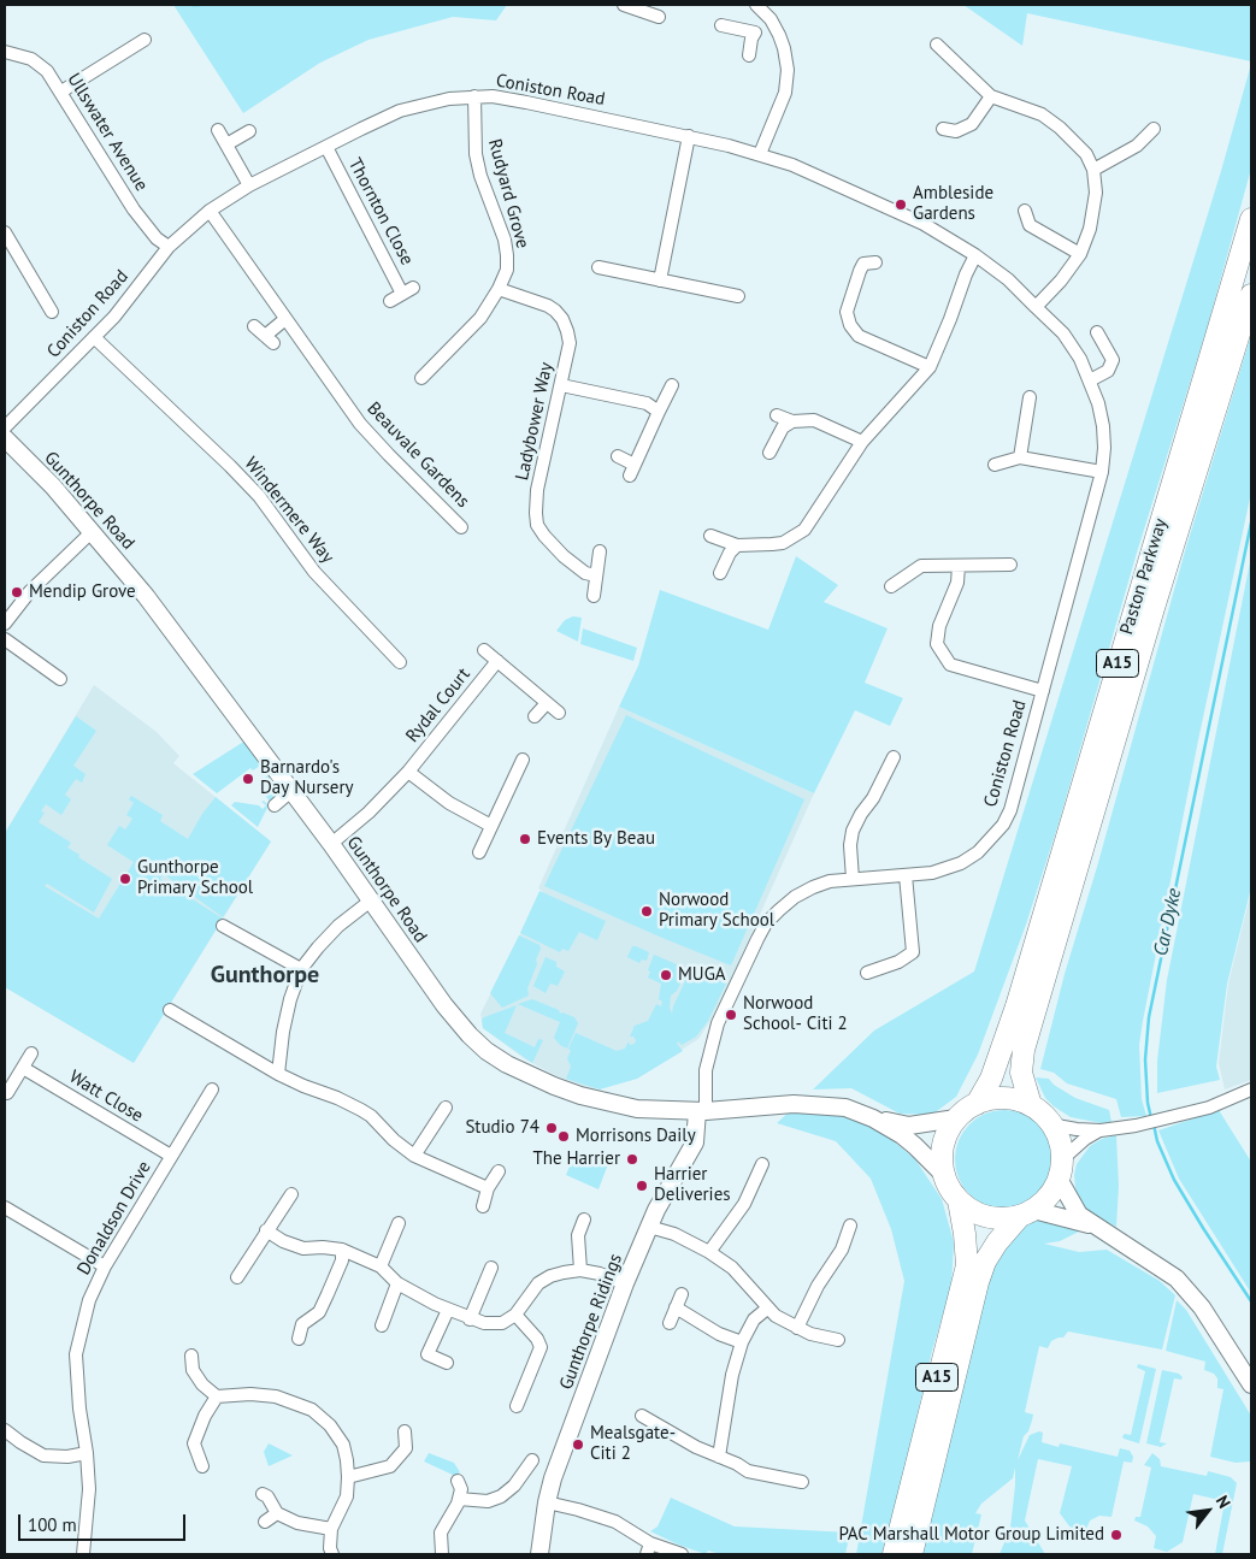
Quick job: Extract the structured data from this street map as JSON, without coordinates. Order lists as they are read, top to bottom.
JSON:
{
  "streets": {
    "highway": ["Paston Parkway", "A15"],
    "street": [
      "Coniston Road",
      "Ullswater Avenue",
      "Rudyard Grove",
      "Thornton Close",
      "Ladybower Way",
      "Beauvale Gardens",
      "Gunthorpe Road",
      "Windermere Way",
      "Rydal Court",
      "Watt Close",
      "Donaldson Drive",
      "Gunthorpe Ridings"
    ]
  },
  "crossings": [
    ["Coniston Road", "Ullswater Avenue"],
    ["Coniston Road", "Rudyard Grove"],
    ["Coniston Road", "Thornton Close"],
    ["Coniston Road", "Beauvale Gardens"],
    ["Coniston Road", "Gunthorpe Road"],
    ["Coniston Road", "Windermere Way"],
    ["Coniston Road", "Gunthorpe Ridings"],
    ["Rudyard Grove", "Ladybower Way"],
    ["Gunthorpe Road", "Paston Parkway"],
    ["Gunthorpe Road", "A15"],
    ["Gunthorpe Road", "Rydal Court"],
    ["Gunthorpe Road", "Gunthorpe Ridings"],
    ["Paston Parkway", "A15"],
    ["Watt Close", "Donaldson Drive"]
  ],
  "districts": ["Gunthorpe"],
  "water": ["Car Dyke"],
  "places": [
    "Ambleside Gardens",
    "Mendip Grove",
    "Barnardo's Day Nursery",
    "Events By Beau",
    "Gunthorpe Primary School",
    "Norwood Primary School",
    "MUGA",
    "Norwood School- Citi 2",
    "Studio 74",
    "Morrisons Daily",
    "The Harrier",
    "Harrier Deliveries",
    "Mealsgate- Citi 2",
    "PAC Marshall Motor Group Limited"
  ],
  "scale_bar": "100 m",
  "north": "top right"
}
